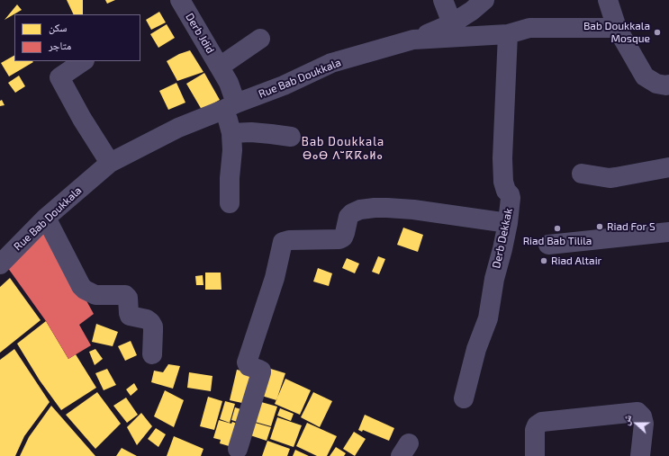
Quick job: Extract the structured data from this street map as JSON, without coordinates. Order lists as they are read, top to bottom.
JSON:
{
  "streets": {
    "street": ["Derb Jdid", "Rue Bab Doukkala", "Derb Dekkak"]
  },
  "crossings": [
    ["Derb Jdid", "Rue Bab Doukkala"],
    ["Rue Bab Doukkala", "Derb Dekkak"]
  ],
  "districts": ["Bab Doukkala ⴱⴰⴱ ⴷⵯⴽⴽⴰⵍⴰ"],
  "places": [
    "Bab Doukkala Mosque",
    "Riad For S",
    "Riad Bab Tilila",
    "Riad Altair"
  ],
  "legend": ["سكن", "متاجر"],
  "north": "left"
}
